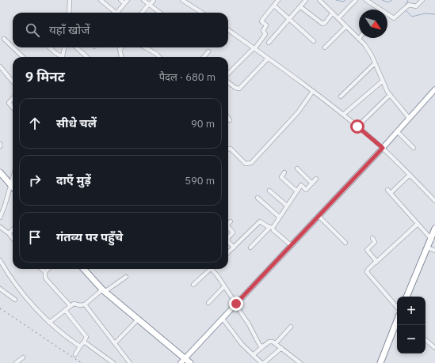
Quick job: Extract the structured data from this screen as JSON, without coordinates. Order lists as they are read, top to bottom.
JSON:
{
  "north": "bottom right",
  "page": {
    "search": "यहाँ खोजें",
    "heading": ["9 मिनट", "पैदल · 680 m"],
    "list": [
      ["सीधे चलें", "90 m"],
      ["दाएँ मुड़ें", "590 m"],
      "गंतव्य पर पहुँचे"
    ],
    "map_buttons": ["+", "−"]
  }
}
